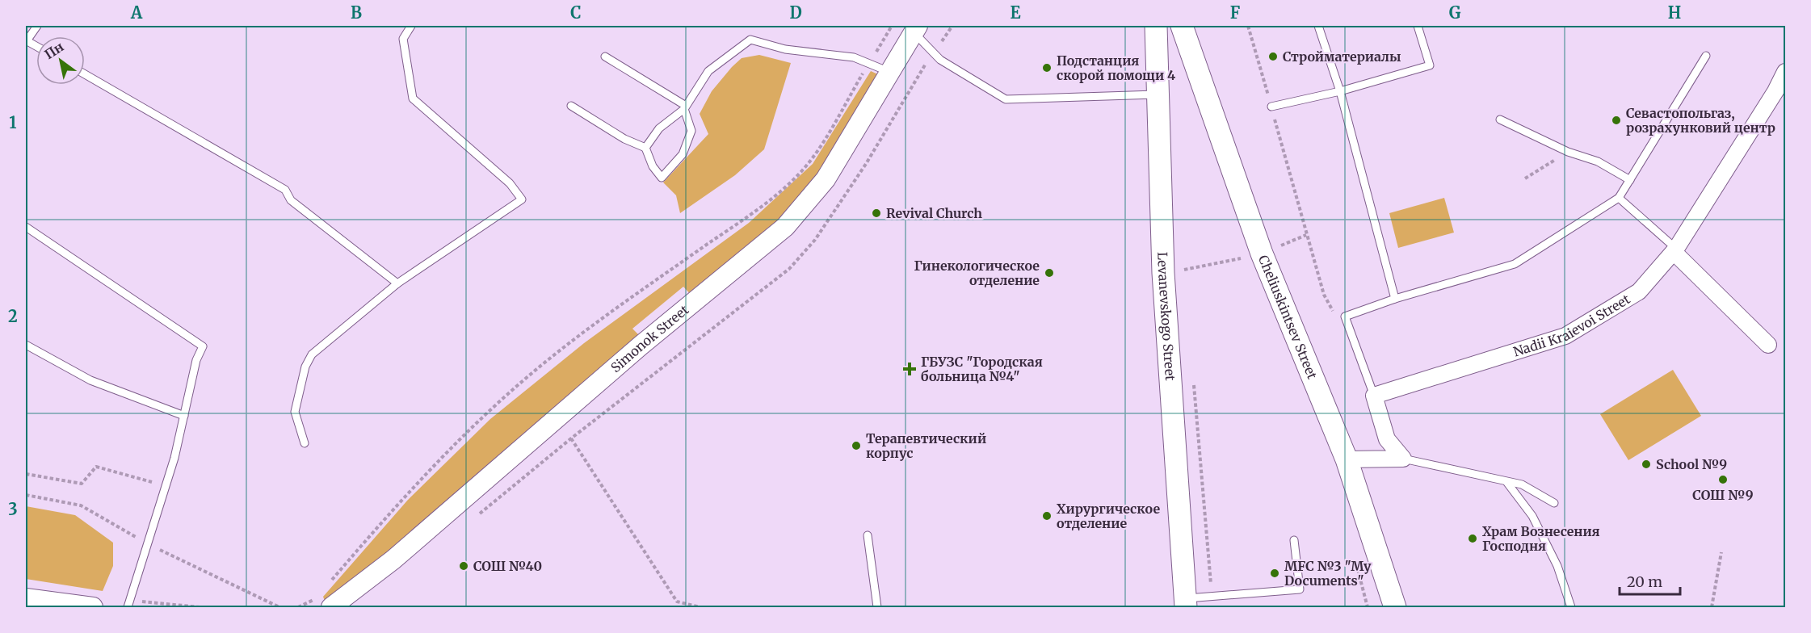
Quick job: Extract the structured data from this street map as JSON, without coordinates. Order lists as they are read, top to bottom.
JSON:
{
  "streets": {
    "main road": ["Levanevskogo Street", "Cheliuskintsev Street"],
    "street": ["Nadii Kraievoi Street", "Simonok Street"]
  },
  "places": {
    "other": [
      "Стройматериалы",
      "Подстанция скорой помощи 4",
      "Севастопольгаз, розрахунковий центр",
      "Revival Church",
      "Гинекологическое отделение",
      "Терапевтический корпус",
      "School №9",
      "СОШ №9",
      "Хирургическое отделение",
      "Храм Вознесения Господня",
      "СОШ №40",
      "MFC №3 \"My Documents\""
    ],
    "health": ["ГБУЗС \"Городская больница №4\""]
  },
  "scale_bar": "20 m",
  "north": "top left",
  "grid": {
    "columns": [
      "A",
      "B",
      "C",
      "D",
      "E",
      "F",
      "G",
      "H"
    ],
    "rows": ["1", "2", "3"]
  }
}
